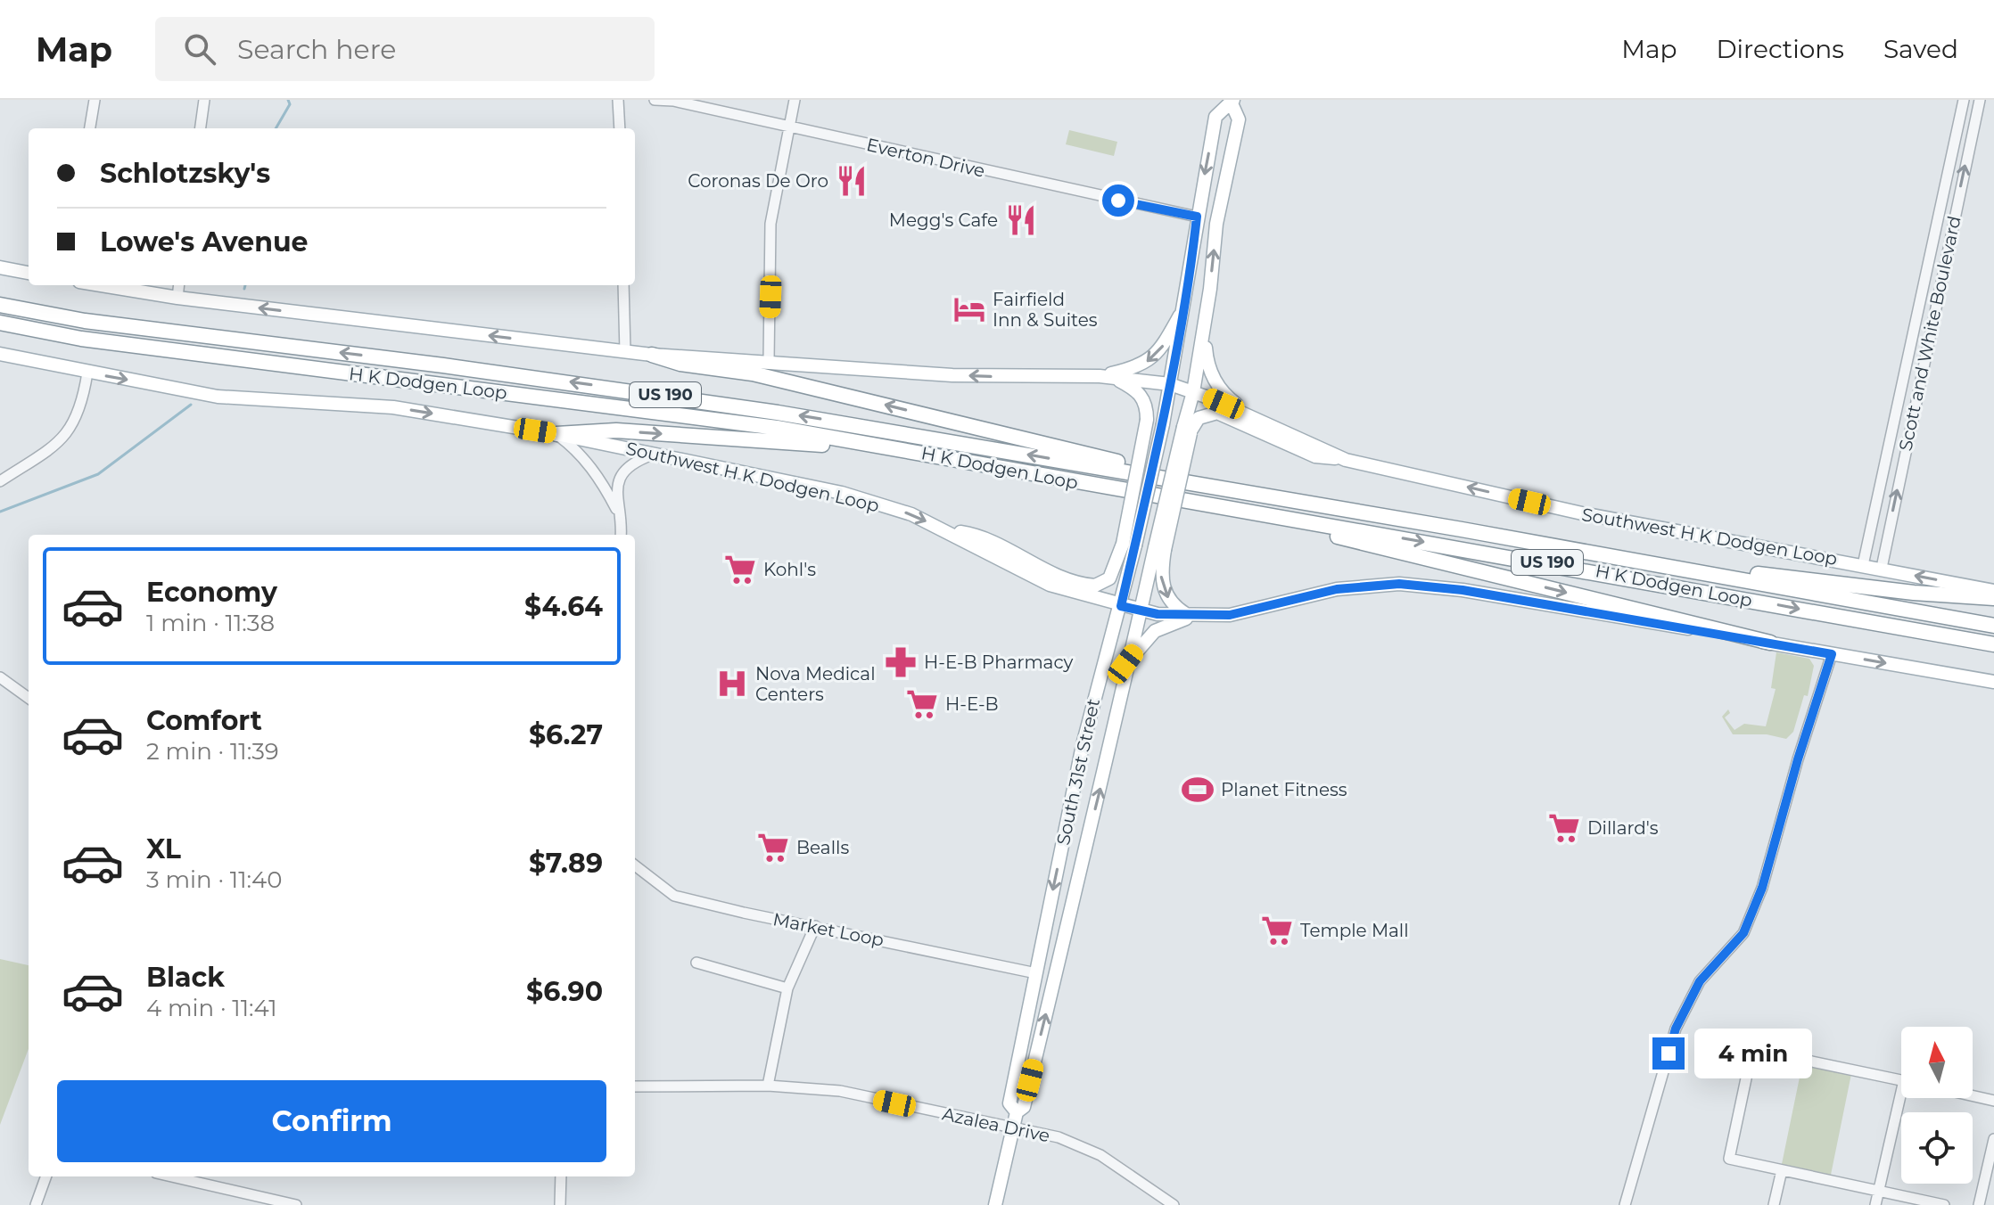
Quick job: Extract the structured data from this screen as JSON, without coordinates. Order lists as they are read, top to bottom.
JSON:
{
  "streets": {
    "highway": ["H K Dodgen Loop", "US 190"],
    "main road": ["Southwest H K Dodgen Loop", "South 31st Street"],
    "street": [
      "Everton Drive",
      "Scott and White Boulevard",
      "Market Loop",
      "Azalea Drive"
    ]
  },
  "crossings": [
    ["Everton Drive", "South 31st Street"],
    ["Scott and White Boulevard", "Southwest H K Dodgen Loop"],
    ["Southwest H K Dodgen Loop", "South 31st Street"],
    ["South 31st Street", "Market Loop"],
    ["South 31st Street", "Azalea Drive"]
  ],
  "places": {
    "restaurant": ["Coronas De Oro", "Megg's Cafe"],
    "hotel": ["Fairfield Inn & Suites"],
    "supermarket": [
      "Kohl's",
      "H-E-B",
      "Dillard's",
      "Bealls",
      "Temple Mall"
    ],
    "pharmacy": ["H-E-B Pharmacy"],
    "hospital": ["Nova Medical Centers"],
    "sports": ["Planet Fitness"]
  },
  "north": "top",
  "page": {
    "header": "Map",
    "search": "Search here",
    "nav": ["Map", "Directions", "Saved"],
    "banner": ["Schlotzsky's", "Lowe's Avenue"],
    "list": [
      {
        "name": "Economy",
        "note": "1 min · 11:38",
        "value": "$4.64"
      },
      {
        "name": "Comfort",
        "note": "2 min · 11:39",
        "value": "$6.27"
      },
      {
        "name": "XL",
        "note": "3 min · 11:40",
        "value": "$7.89"
      },
      {
        "name": "Black",
        "note": "4 min · 11:41",
        "value": "$6.90"
      }
    ],
    "bubble": "4 min",
    "buttons": "Confirm"
  }
}
